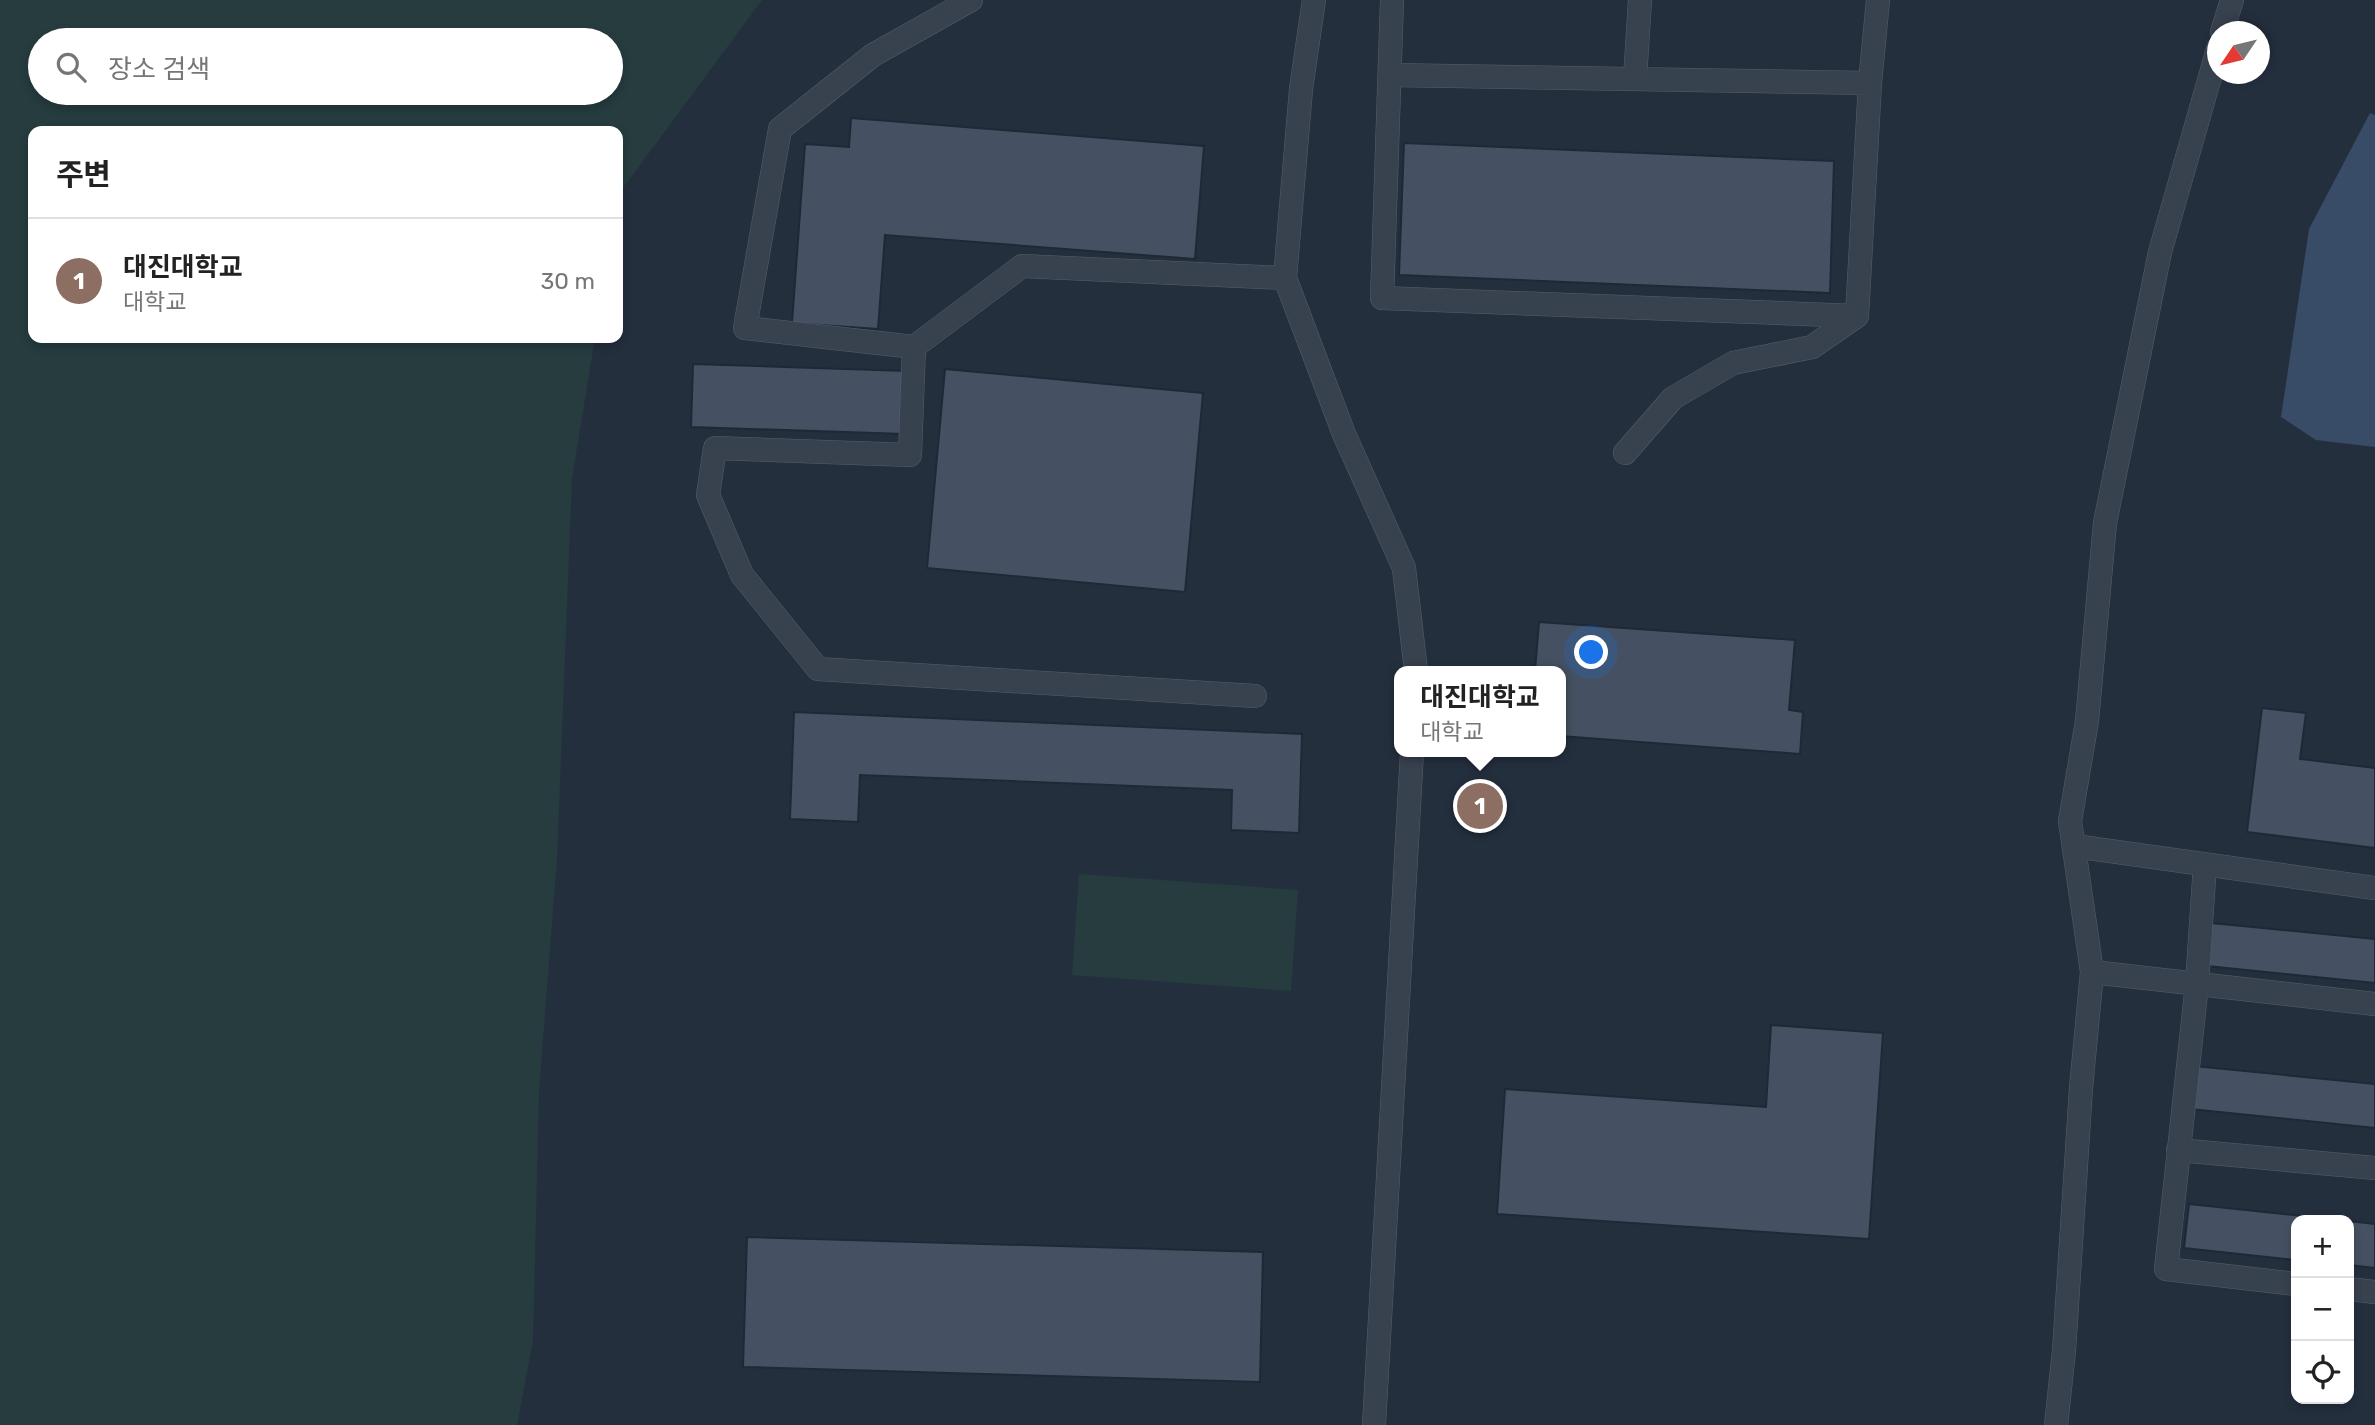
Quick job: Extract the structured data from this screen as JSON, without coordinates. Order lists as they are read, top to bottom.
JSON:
{
  "north": "bottom left",
  "page": {
    "search": "장소 검색",
    "heading": "주변",
    "list": [
      {
        "mark": "1",
        "name": "대진대학교",
        "note": "대학교",
        "value": "30 m"
      }
    ],
    "popup": ["대진대학교", "대학교"],
    "pins": "1",
    "map_buttons": ["+", "−"]
  }
}
